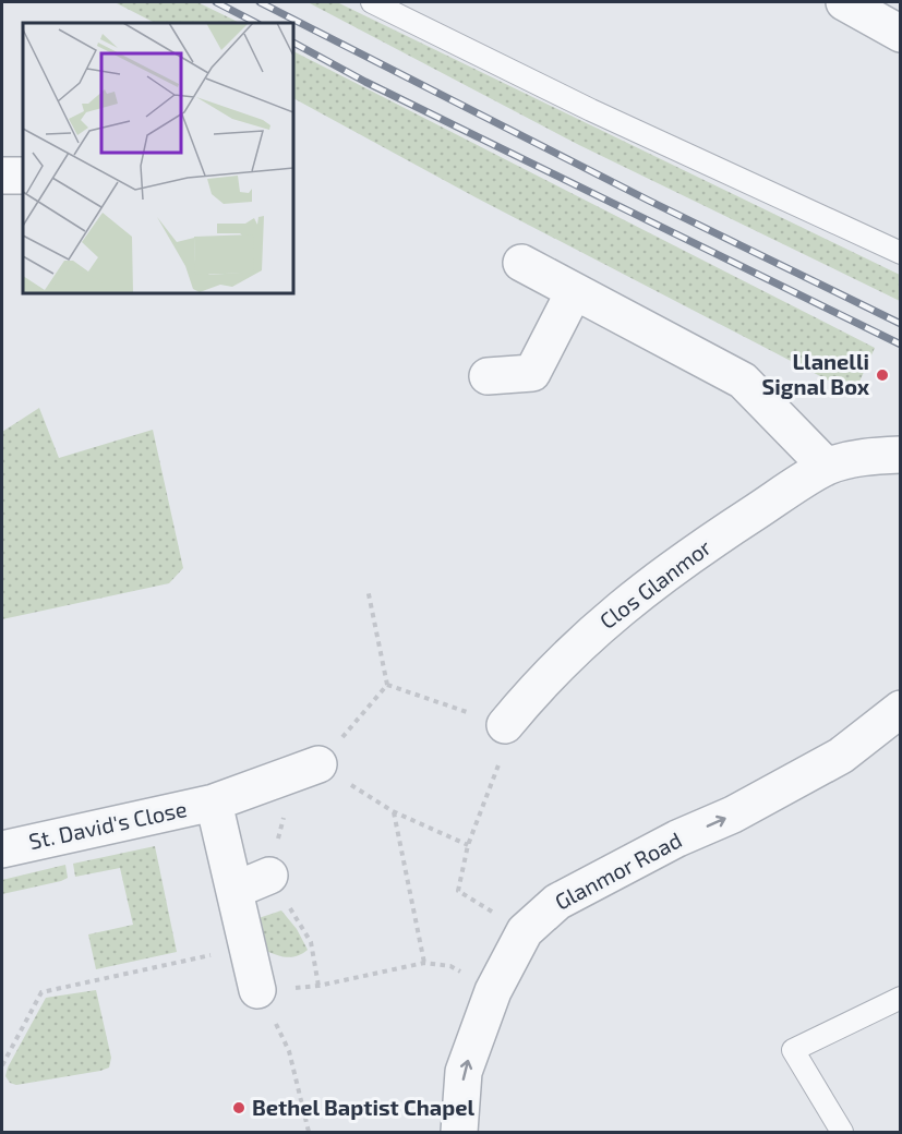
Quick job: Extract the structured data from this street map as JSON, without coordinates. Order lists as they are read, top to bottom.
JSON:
{
  "streets": {
    "street": ["Clos Glanmor", "St. David's Close", "Glanmor Road"]
  },
  "one_way": ["Glanmor Road"],
  "places": ["Llanelli Signal Box", "Bethel Baptist Chapel"]
}
